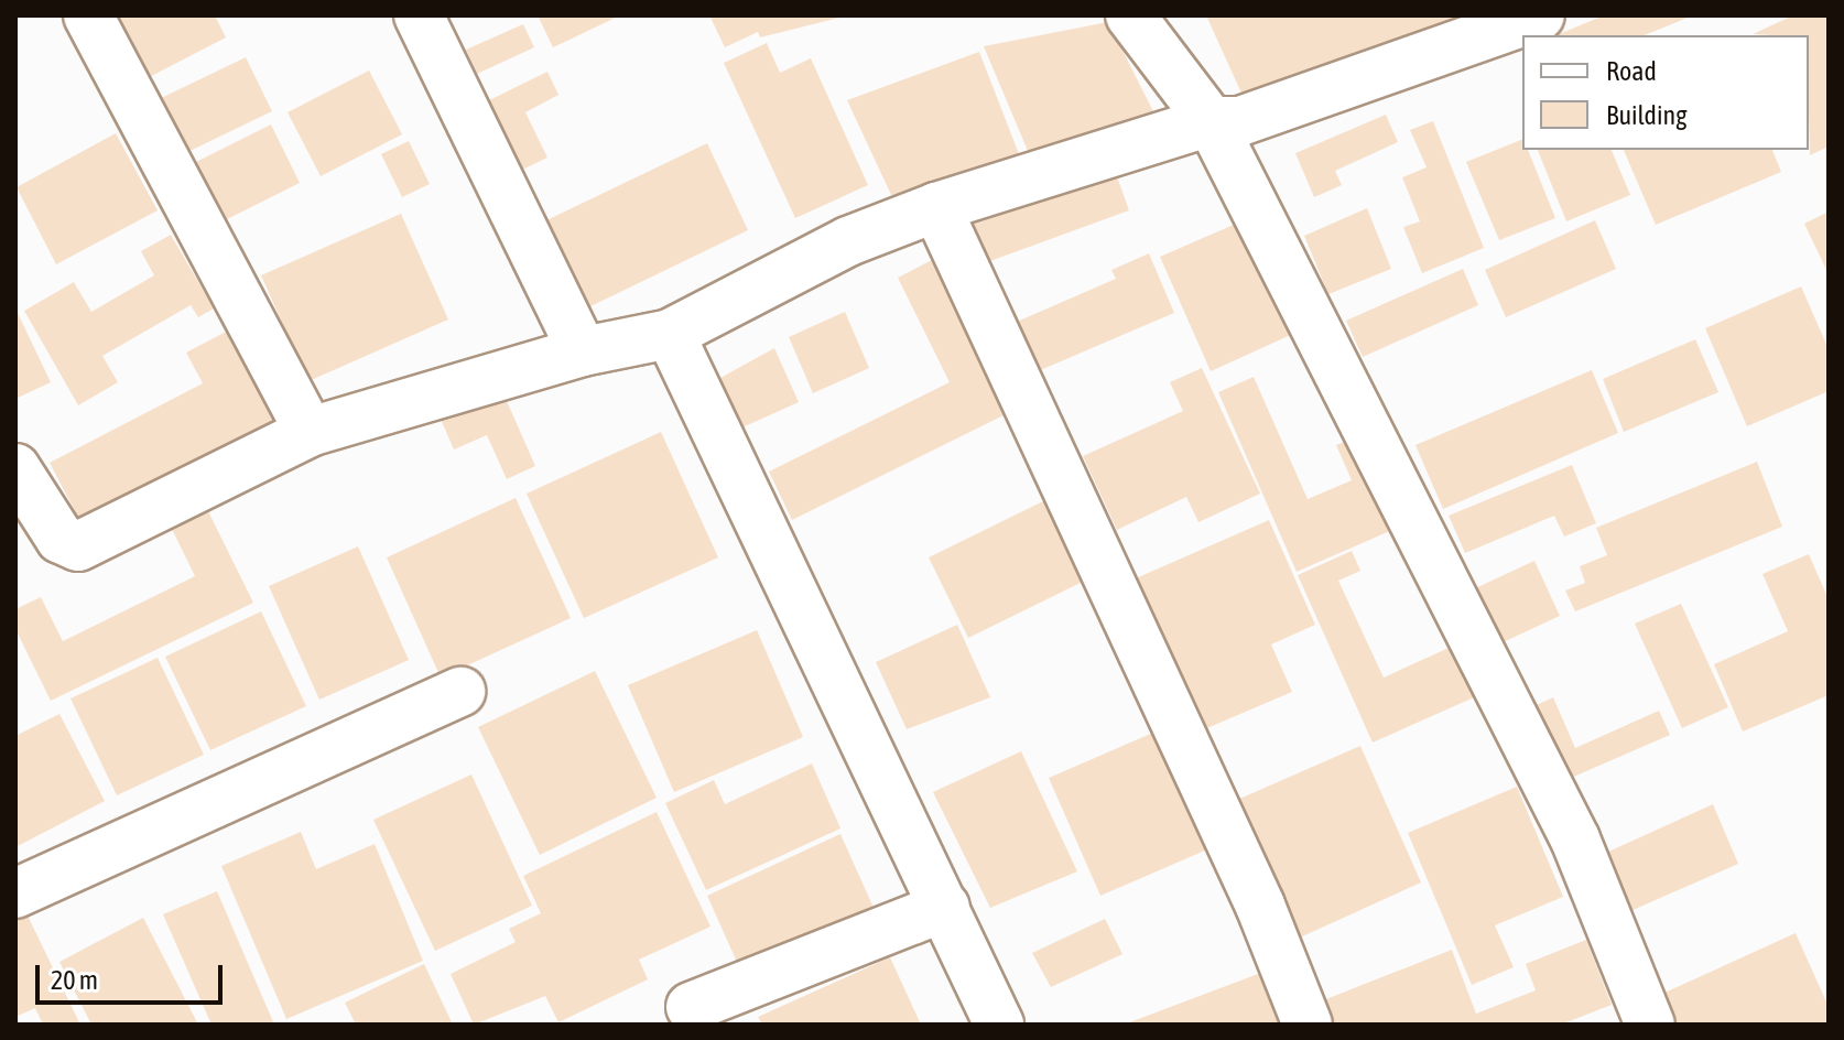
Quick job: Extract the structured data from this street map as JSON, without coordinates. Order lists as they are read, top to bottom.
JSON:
{
  "legend": ["Road", "Building"],
  "scale_bar": "20 m"
}
